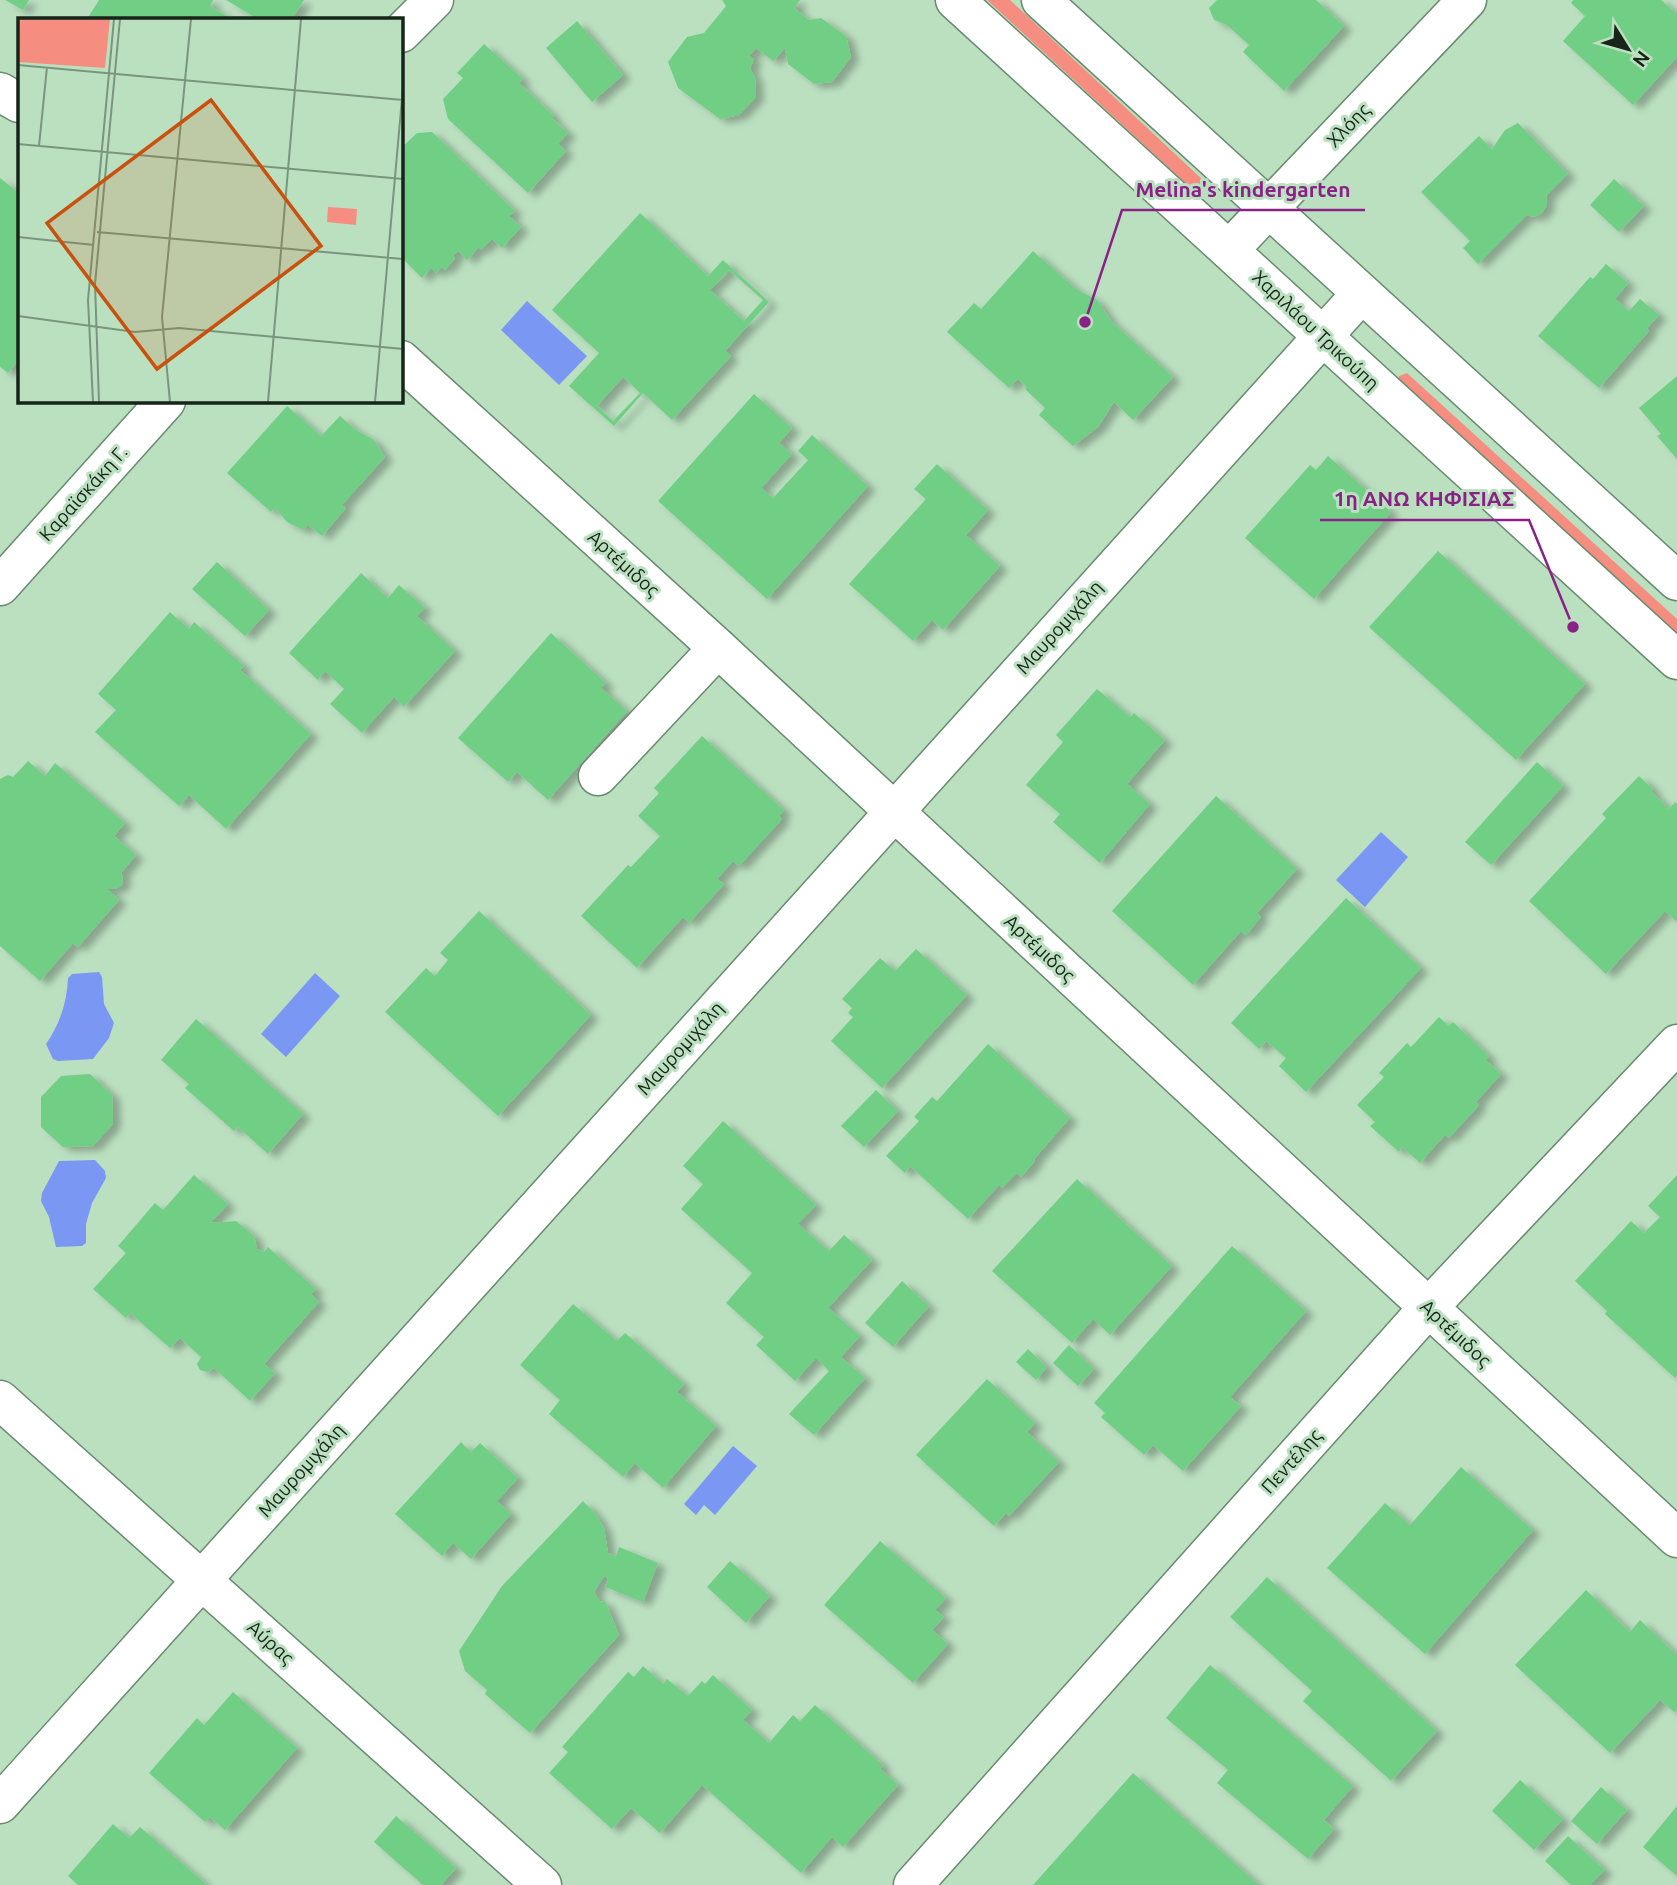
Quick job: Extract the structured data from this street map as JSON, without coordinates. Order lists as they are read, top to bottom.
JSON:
{
  "streets": {
    "street": [
      "Χλόης",
      "Χαριλάου Τρικούπη",
      "Καραϊσκάκη Γ.",
      "Αρτέμιδος",
      "Μαυρομιχάλη",
      "Πεντέλης",
      "Αύρας"
    ]
  },
  "crossings": [
    ["Χλόης", "Χαριλάου Τρικούπη"],
    ["Χαριλάου Τρικούπη", "Μαυρομιχάλη"],
    ["Αρτέμιδος", "Μαυρομιχάλη"],
    ["Αρτέμιδος", "Πεντέλης"],
    ["Μαυρομιχάλη", "Αύρας"]
  ],
  "places": ["Melina's kindergarten", "1η ΑΝΩ ΚΗΦΙΣΙΑΣ"],
  "north": "bottom right"
}
